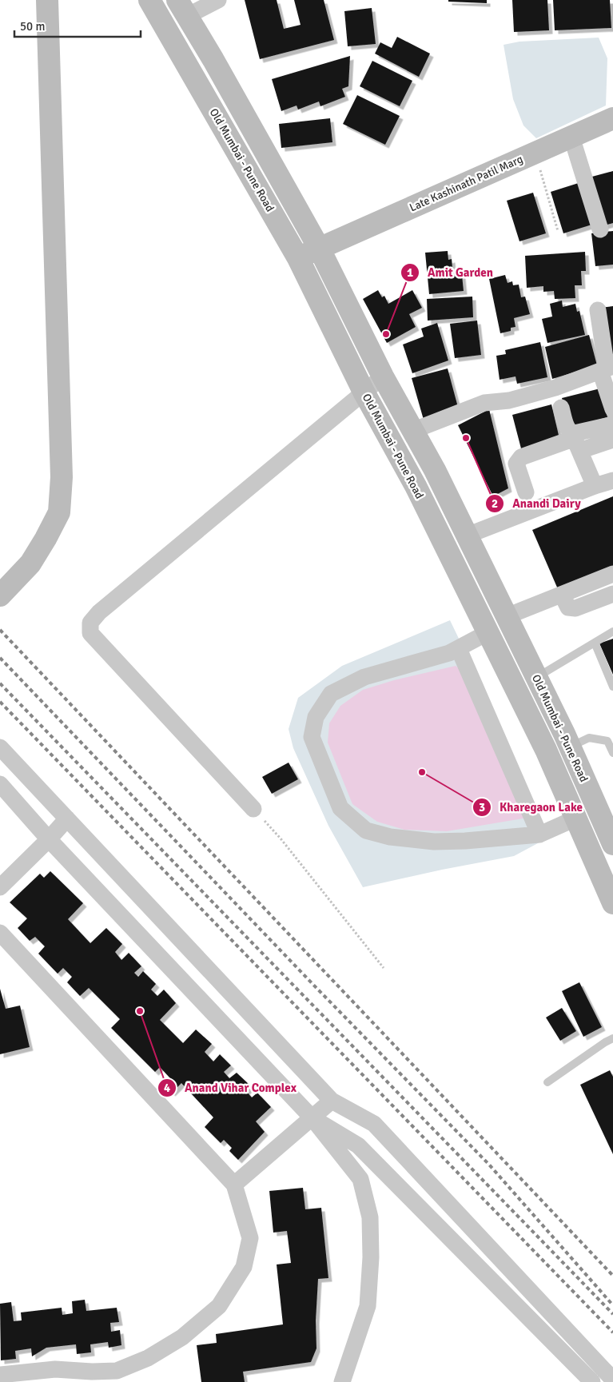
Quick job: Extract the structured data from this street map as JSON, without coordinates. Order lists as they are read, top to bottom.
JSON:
{
  "streets": {
    "main road": ["Old Mumbai - Pune Road", "Late Kashinath Patil Marg"]
  },
  "crossings": [
    ["Old Mumbai - Pune Road", "Late Kashinath Patil Marg"]
  ],
  "places": [
    "Amit Garden",
    "Anandi Dairy",
    "Kharegaon Lake",
    "Anand Vihar Complex"
  ],
  "scale_bar": "50 m"
}
